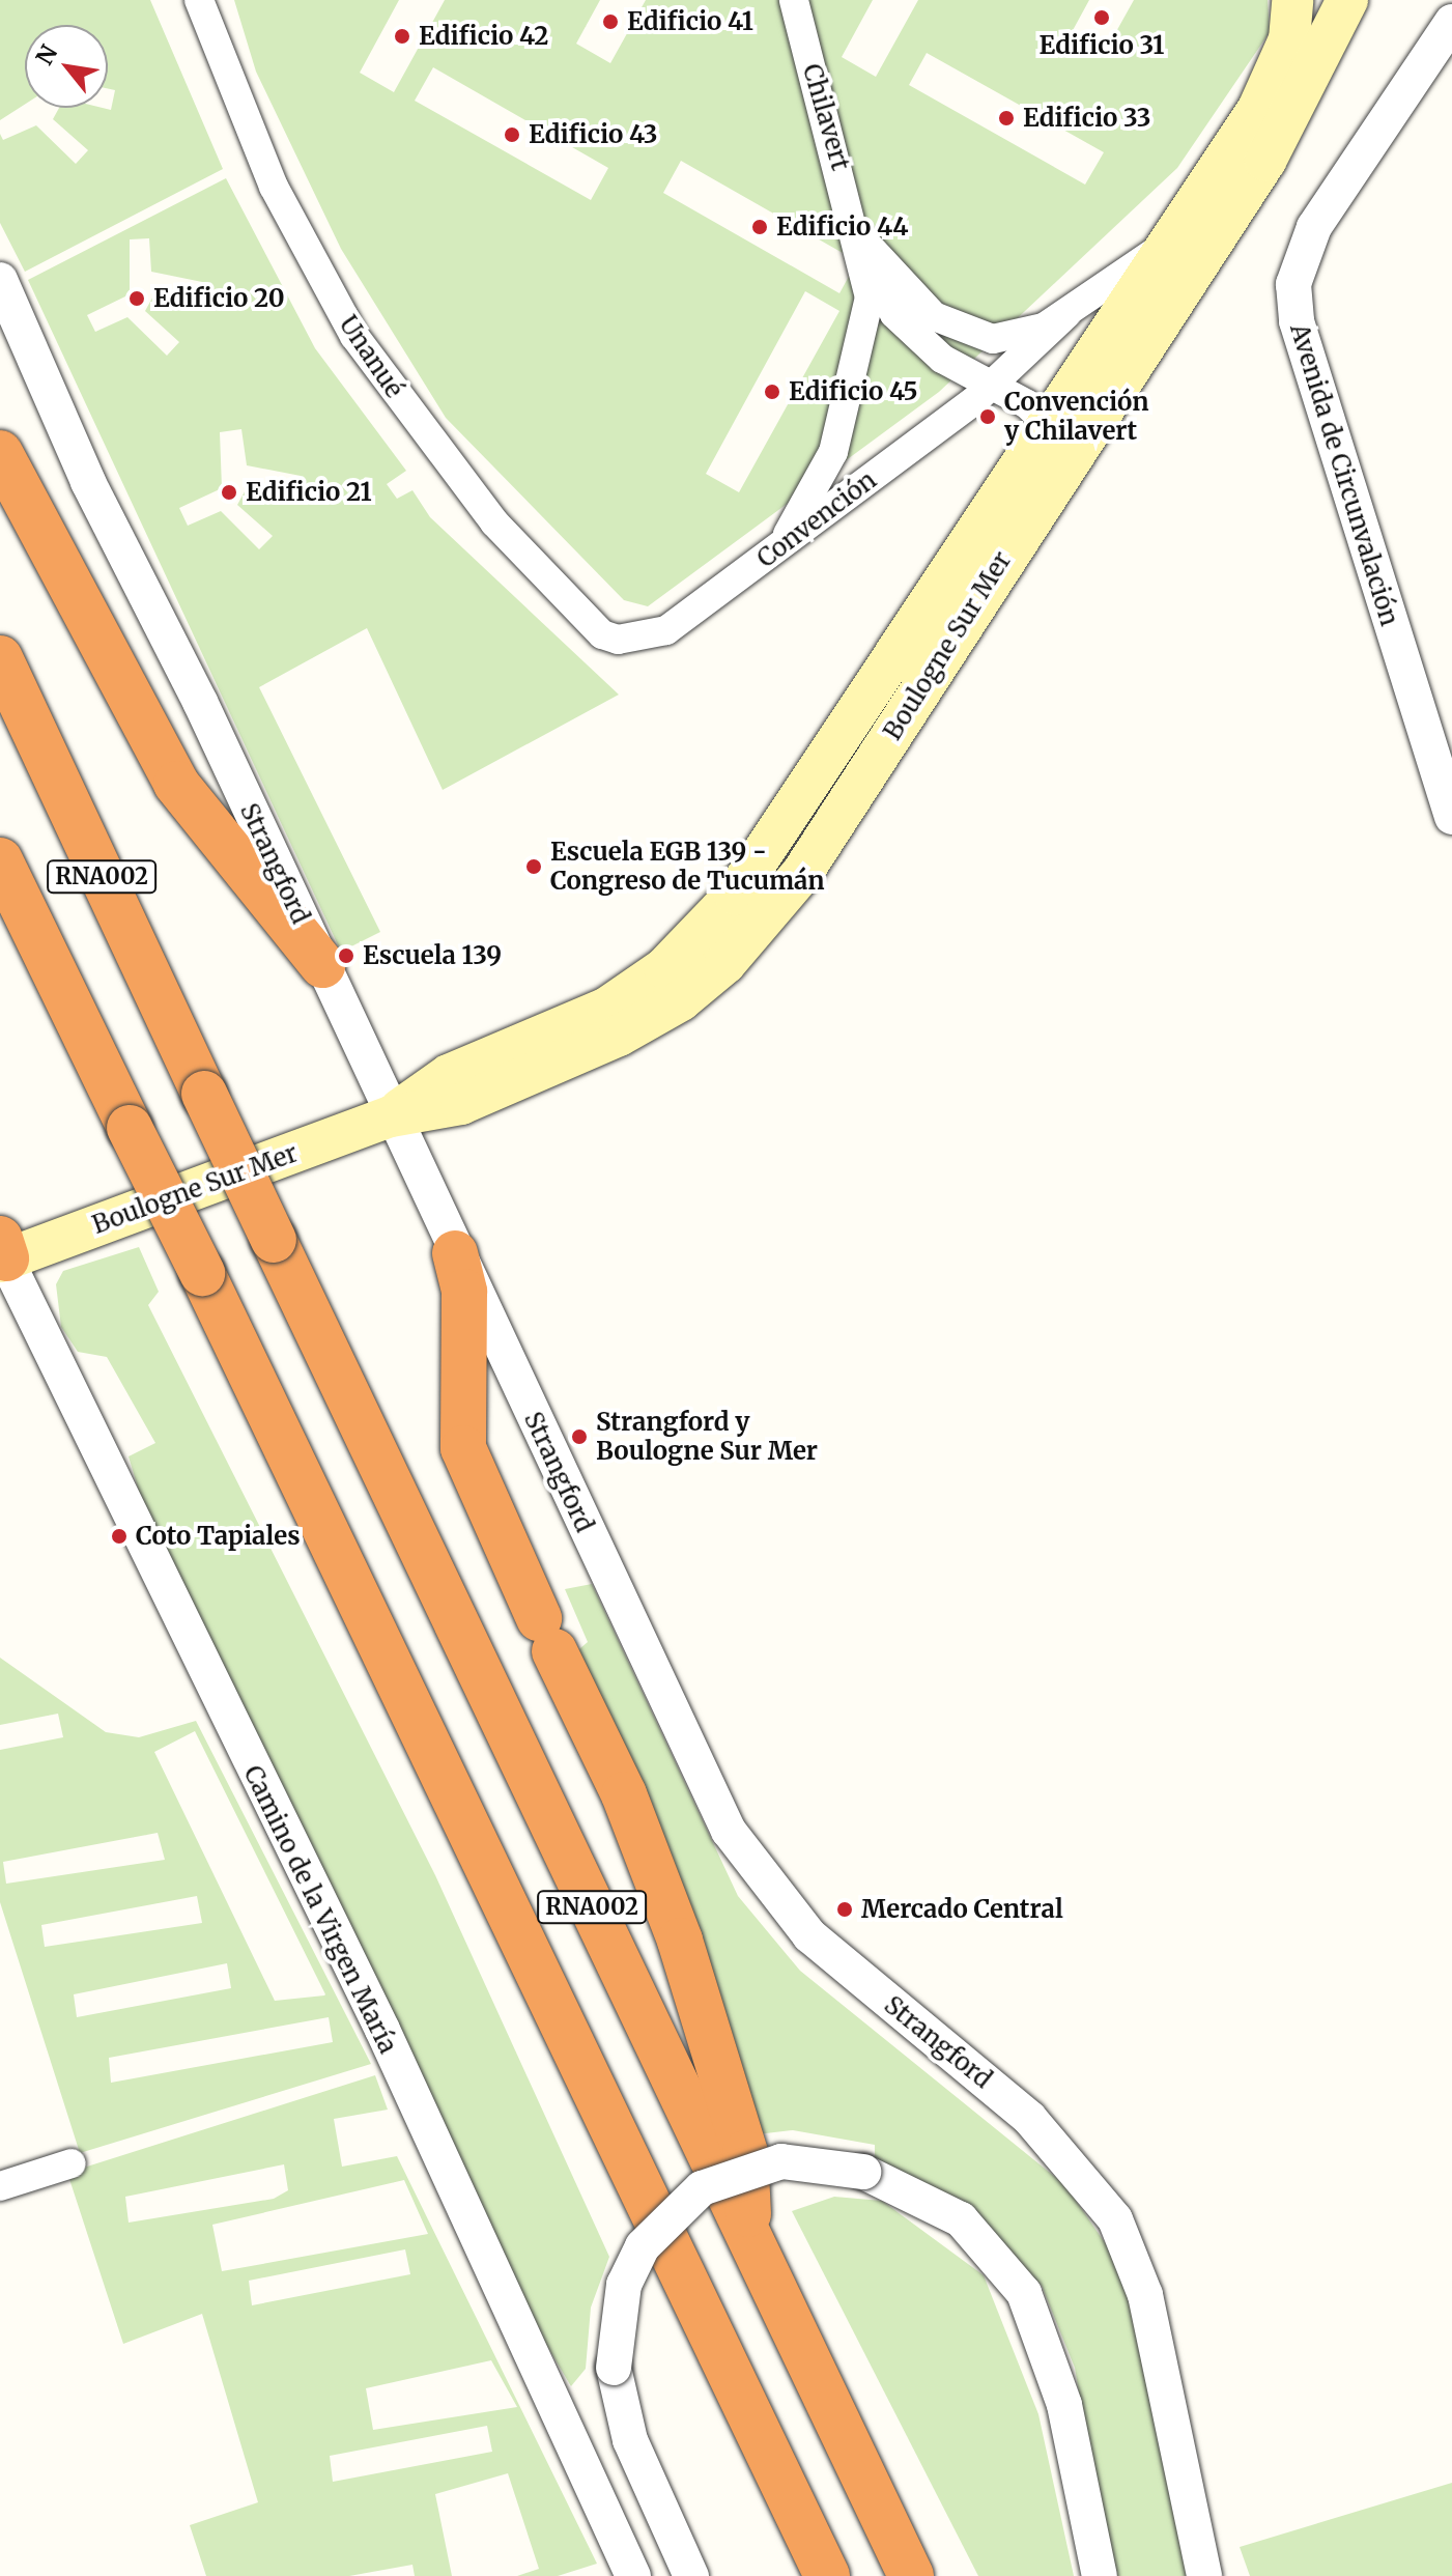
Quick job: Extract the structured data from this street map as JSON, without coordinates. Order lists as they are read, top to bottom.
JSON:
{
  "streets": {
    "highway": ["RNA002"],
    "main road": ["Boulogne Sur Mer"],
    "street": [
      "Chilavert",
      "Unanué",
      "Avenida de Circunvalación",
      "Convención",
      "Strangford",
      "Camino de la Virgen María"
    ]
  },
  "crossings": [
    ["Unanué", "Convención"],
    ["Boulogne Sur Mer", "Strangford"],
    ["Boulogne Sur Mer", "Camino de la Virgen María"]
  ],
  "places": [
    "Edificio 31",
    "Edificio 41",
    "Edificio 42",
    "Edificio 33",
    "Edificio 43",
    "Edificio 44",
    "Edificio 20",
    "Edificio 45",
    "Convención y Chilavert",
    "Edificio 21",
    "Escuela EGB 139 - Congreso de Tucumán",
    "Escuela 139",
    "Strangford y Boulogne Sur Mer",
    "Coto Tapiales",
    "Mercado Central"
  ],
  "north": "top left"
}
